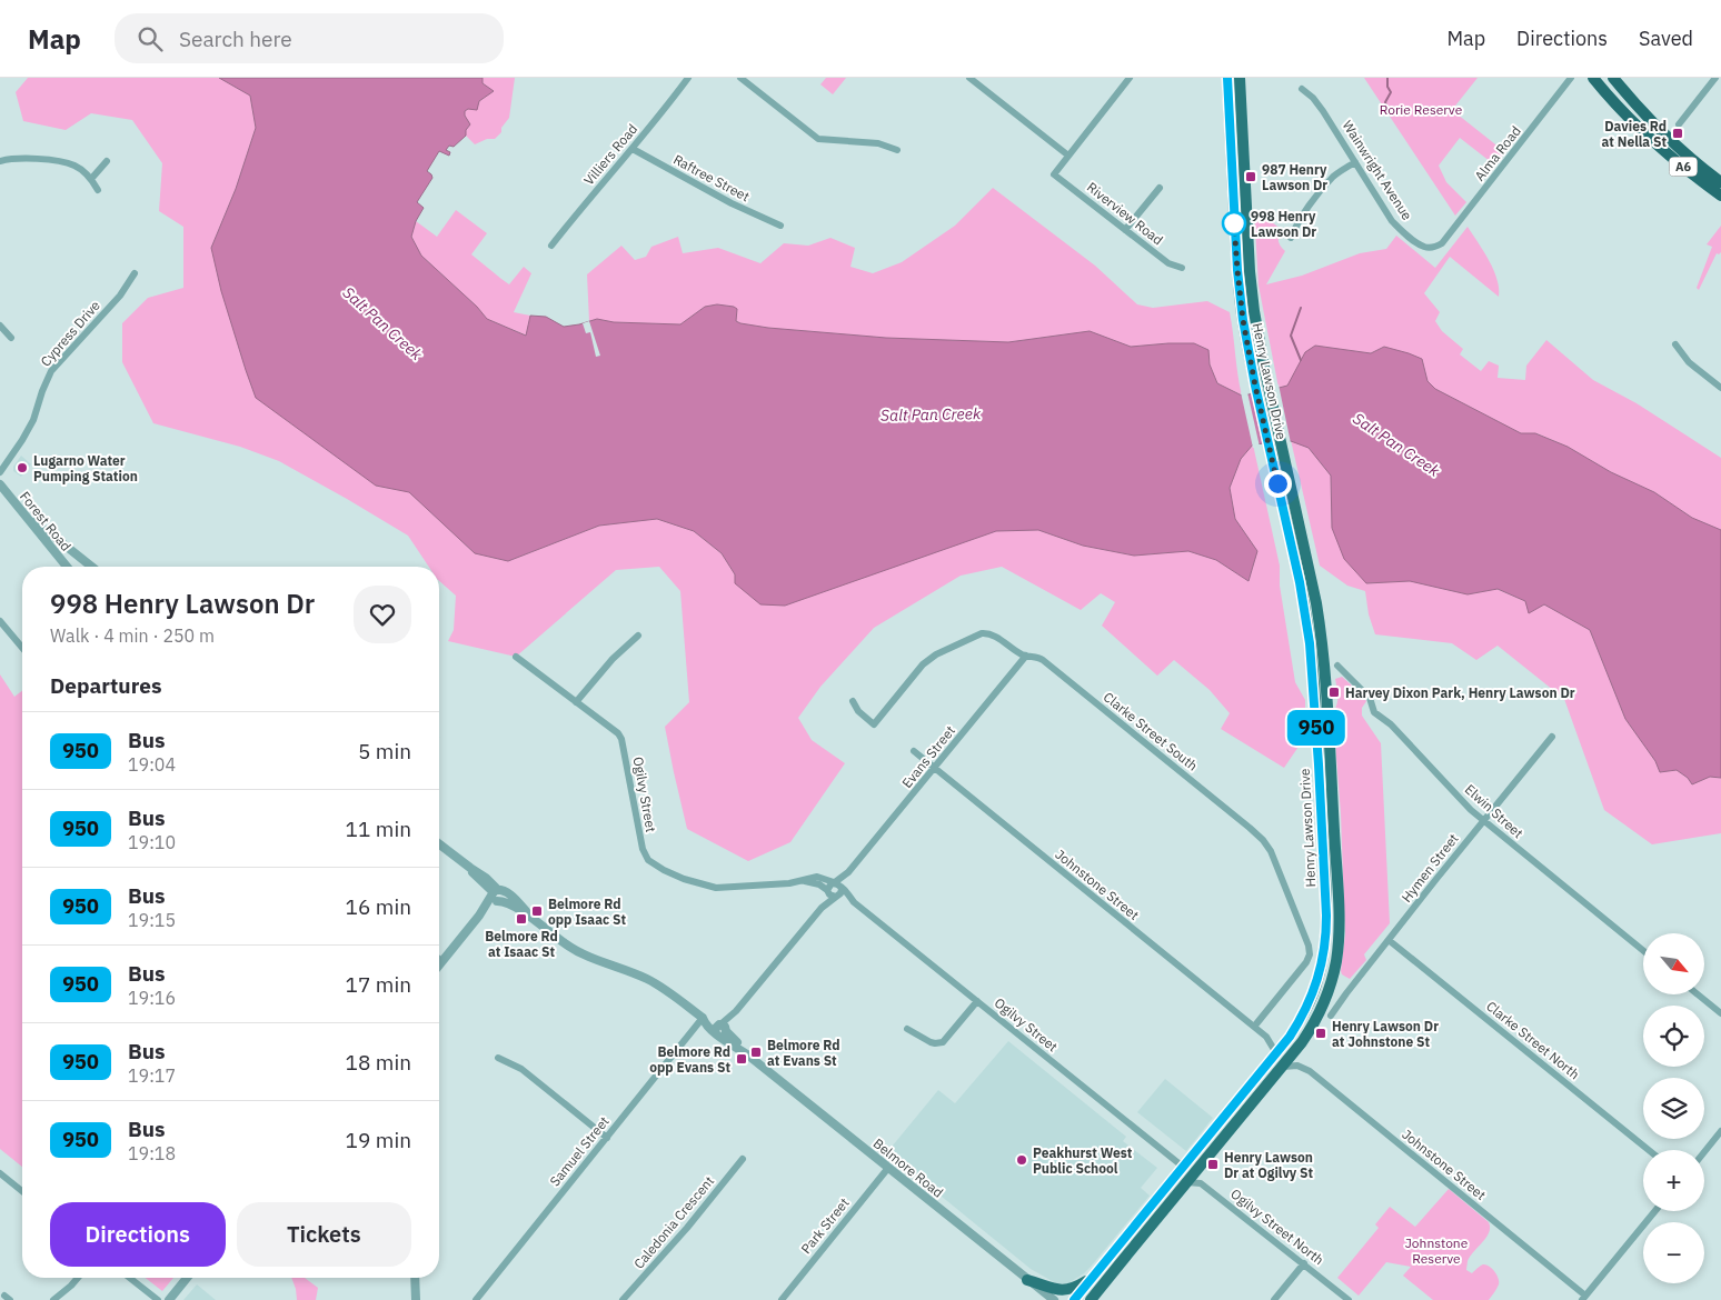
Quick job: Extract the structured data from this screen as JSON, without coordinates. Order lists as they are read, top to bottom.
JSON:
{
  "streets": {
    "highway": ["A6"],
    "main road": ["Henry Lawson Drive"],
    "street": [
      "Alma Road",
      "Villiers Road",
      "Wainwright Avenue",
      "Raftree Street",
      "Riverview Road",
      "Cypress Drive",
      "Forest Road",
      "Clarke Street South",
      "Evans Street",
      "Ogilvy Street",
      "Elwin Street",
      "Hymen Street",
      "Johnstone Street",
      "Clarke Street North",
      "Samuel Street",
      "Belmore Road",
      "Caledonia Crescent",
      "Park Street",
      "Ogilvy Street North"
    ]
  },
  "crossings": [
    ["Alma Road", "Wainwright Avenue"],
    ["Villiers Road", "Raftree Street"],
    ["Henry Lawson Drive", "Ogilvy Street"],
    ["Henry Lawson Drive", "Johnstone Street"],
    ["Henry Lawson Drive", "Ogilvy Street North"],
    ["Clarke Street South", "Evans Street"],
    ["Clarke Street South", "Johnstone Street"],
    ["Evans Street", "Ogilvy Street"],
    ["Evans Street", "Johnstone Street"],
    ["Elwin Street", "Hymen Street"],
    ["Hymen Street", "Clarke Street North"],
    ["Samuel Street", "Belmore Road"],
    ["Belmore Road", "Park Street"]
  ],
  "water": ["Salt Pan Creek"],
  "parks": ["Rorie Reserve", "Johnstone Reserve"],
  "places": {
    "transit": [
      "Davies Rd at Nella St",
      "987 Henry Lawson Dr",
      "Harvey Dixon Park, Henry Lawson Dr",
      "Belmore Rd opp Isaac St",
      "Belmore Rd at Isaac St",
      "Henry Lawson Dr at Johnstone St",
      "Belmore Rd at Evans St",
      "Belmore Rd opp Evans St",
      "Henry Lawson Dr at Ogilvy St"
    ],
    "other": ["998 Henry Lawson Dr", "Lugarno Water Pumping Station", "Peakhurst West Public School"]
  },
  "lines": ["bus line 950"],
  "north": "bottom right",
  "page": {
    "header": "Map",
    "search": "Search here",
    "nav": ["Map", "Directions", "Saved"],
    "on_map": "950",
    "heading": [
      ["998 Henry Lawson Dr", "Walk · 4 min · 250 m"],
      "Departures"
    ],
    "list": [
      {
        "mark": "950",
        "name": "Bus",
        "note": "19:04",
        "value": "5 min"
      },
      {
        "mark": "950",
        "name": "Bus",
        "note": "19:10",
        "value": "11 min"
      },
      {
        "mark": "950",
        "name": "Bus",
        "note": "19:15",
        "value": "16 min"
      },
      {
        "mark": "950",
        "name": "Bus",
        "note": "19:16",
        "value": "17 min"
      },
      {
        "mark": "950",
        "name": "Bus",
        "note": "19:17",
        "value": "18 min"
      },
      {
        "mark": "950",
        "name": "Bus",
        "note": "19:18",
        "value": "19 min"
      }
    ],
    "map_buttons": ["+", "−"],
    "buttons": ["Directions", "Tickets"]
  }
}
